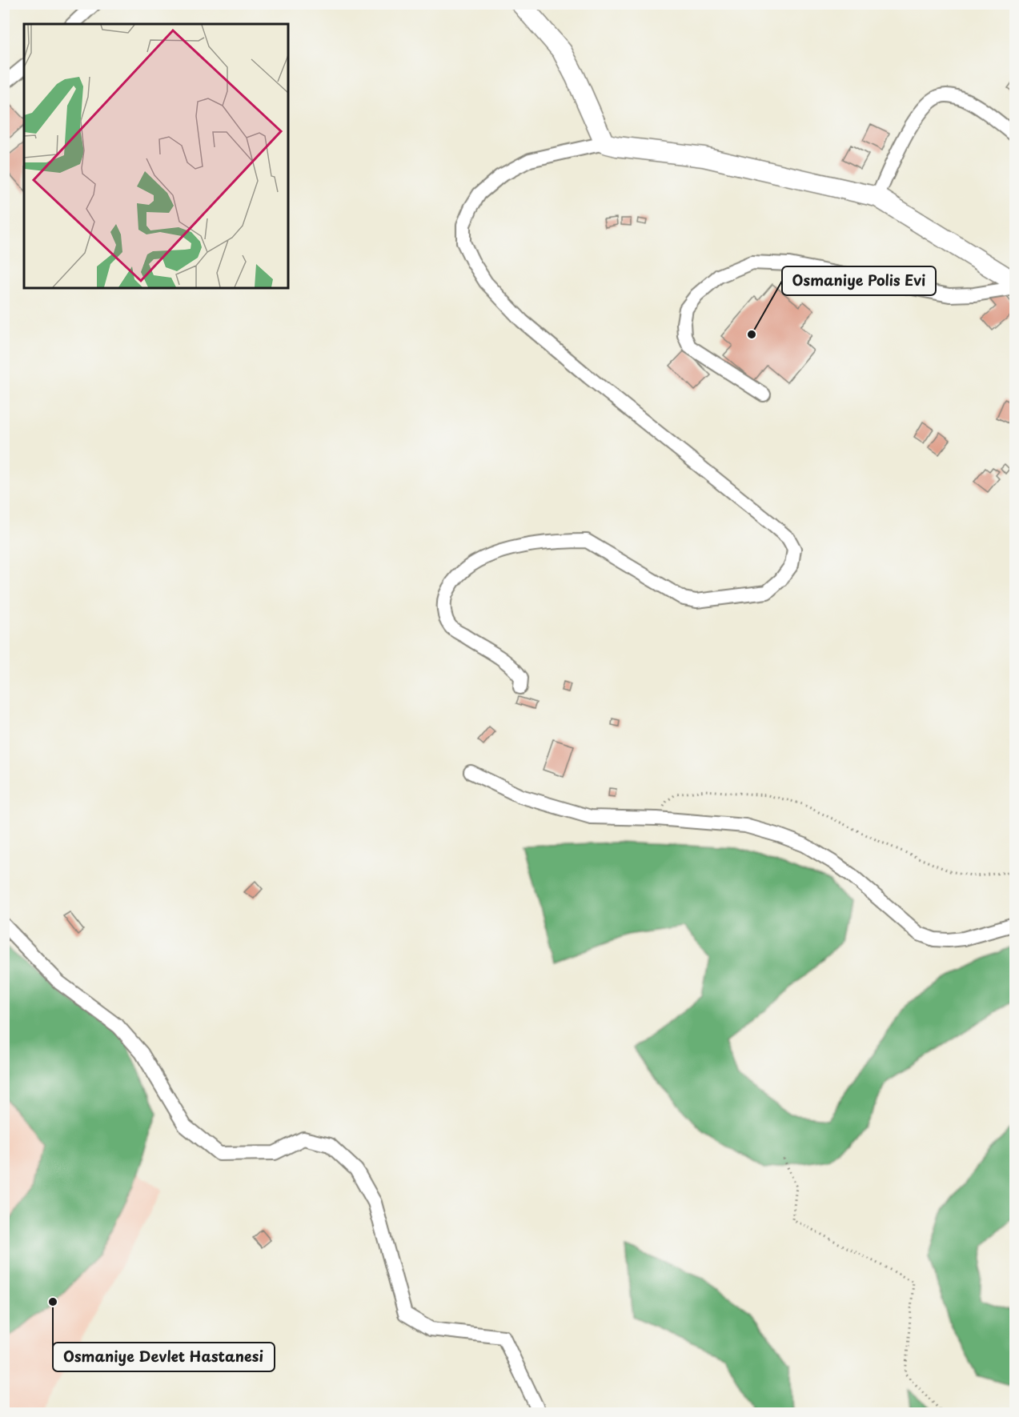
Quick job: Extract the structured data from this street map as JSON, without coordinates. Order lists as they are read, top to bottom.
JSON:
{
  "places": ["Osmaniye Polis Evi", "Osmaniye Devlet Hastanesi"]
}
